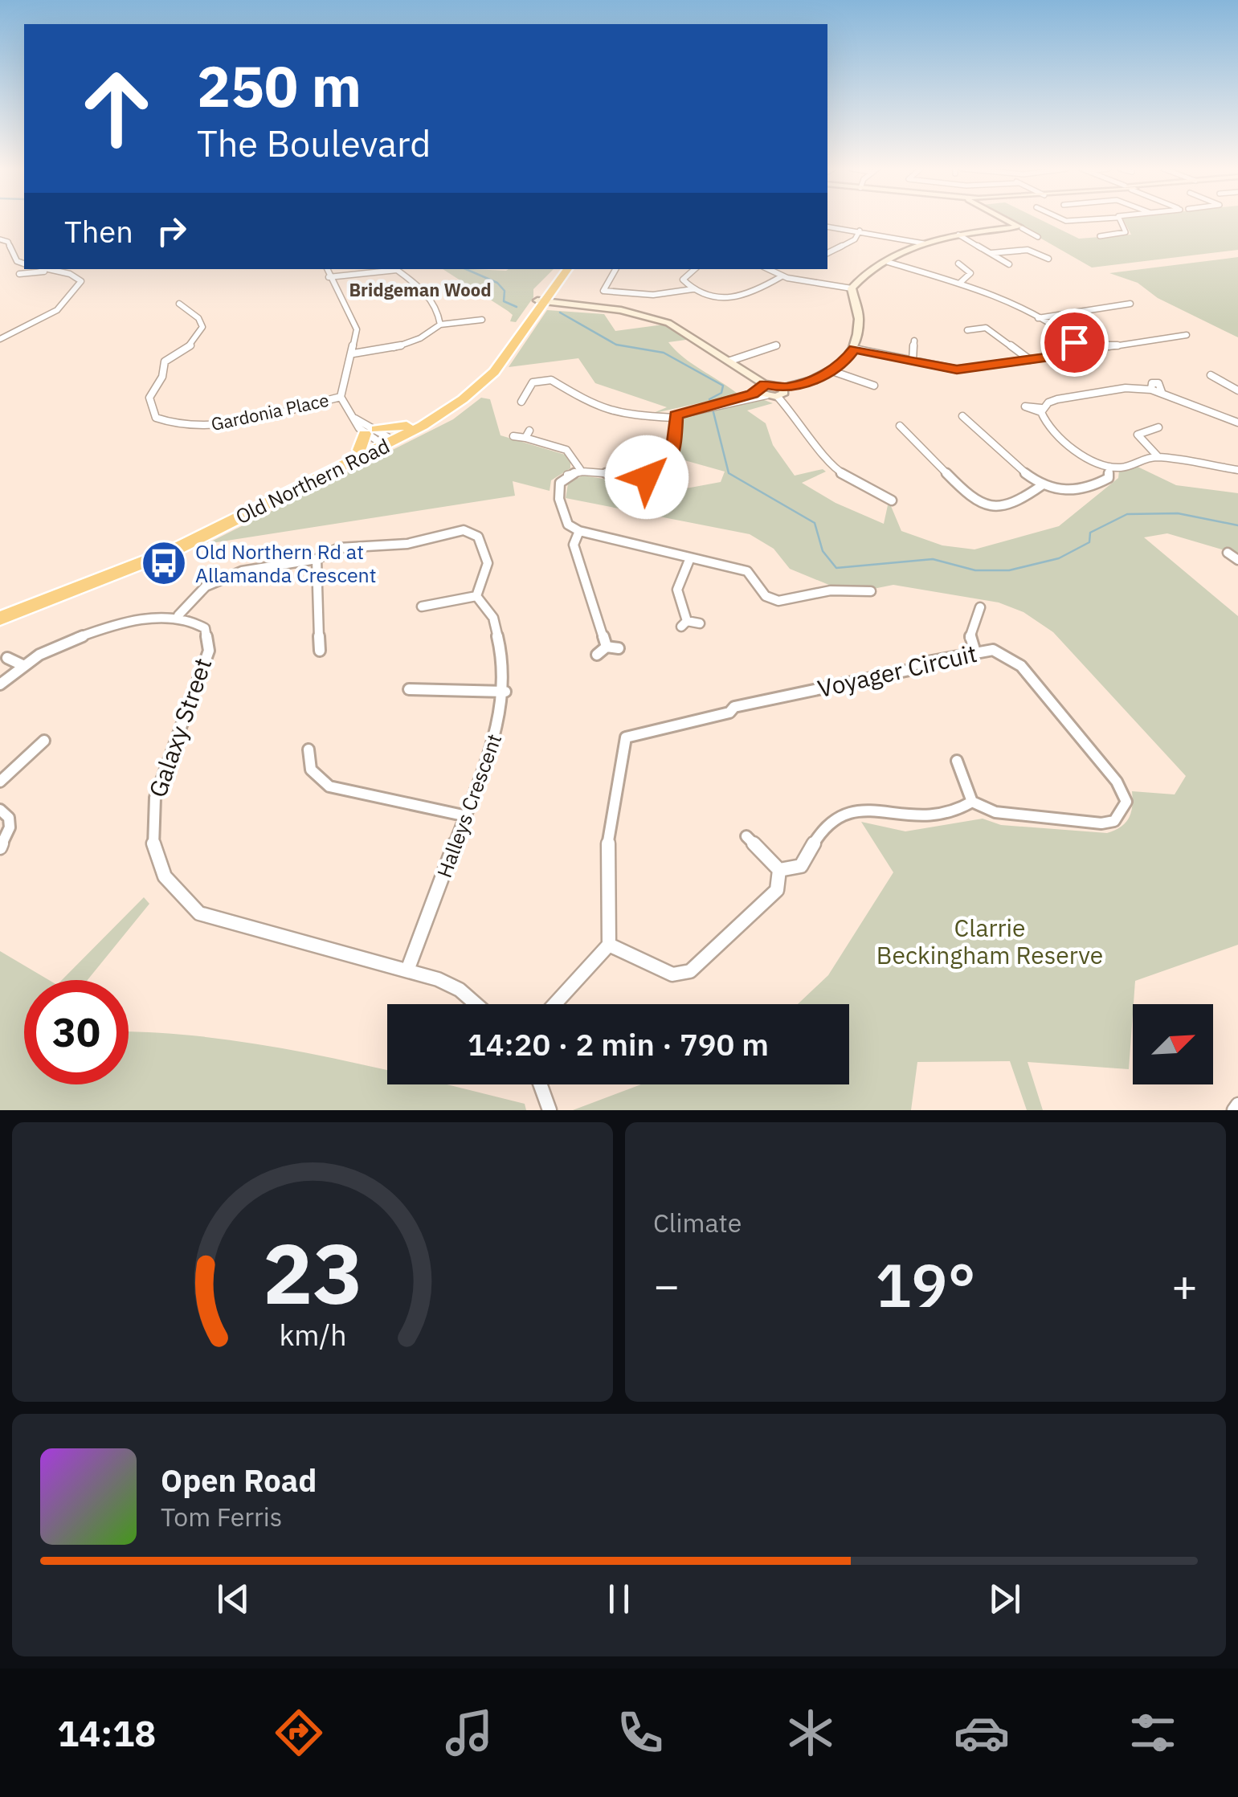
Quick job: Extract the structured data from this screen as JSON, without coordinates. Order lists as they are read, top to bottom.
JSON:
{
  "streets": {
    "highway": ["Old Northern Road"],
    "street": [
      "Gardonia Place",
      "Voyager Circuit",
      "Galaxy Street",
      "Halleys Crescent"
    ]
  },
  "crossings": [
    ["Galaxy Street", "Halleys Crescent"]
  ],
  "districts": ["Bridgeman Wood"],
  "parks": ["Clarrie Beckingham Reserve"],
  "places": {
    "bus stop": ["Old Northern Rd at Allamanda Crescent"]
  },
  "north": "top right",
  "page": {
    "turn": ["250 m", "The Boulevard"],
    "then": "Then",
    "limit": "30",
    "trip": "14:20 · 2 min · 790 m",
    "tile": "Climate",
    "heat": ["−", "19°", "+"],
    "song": ["Open Road", "Tom Ferris"],
    "tabs": "14:18",
    "gauge": ["23", "km/h"]
  }
}
